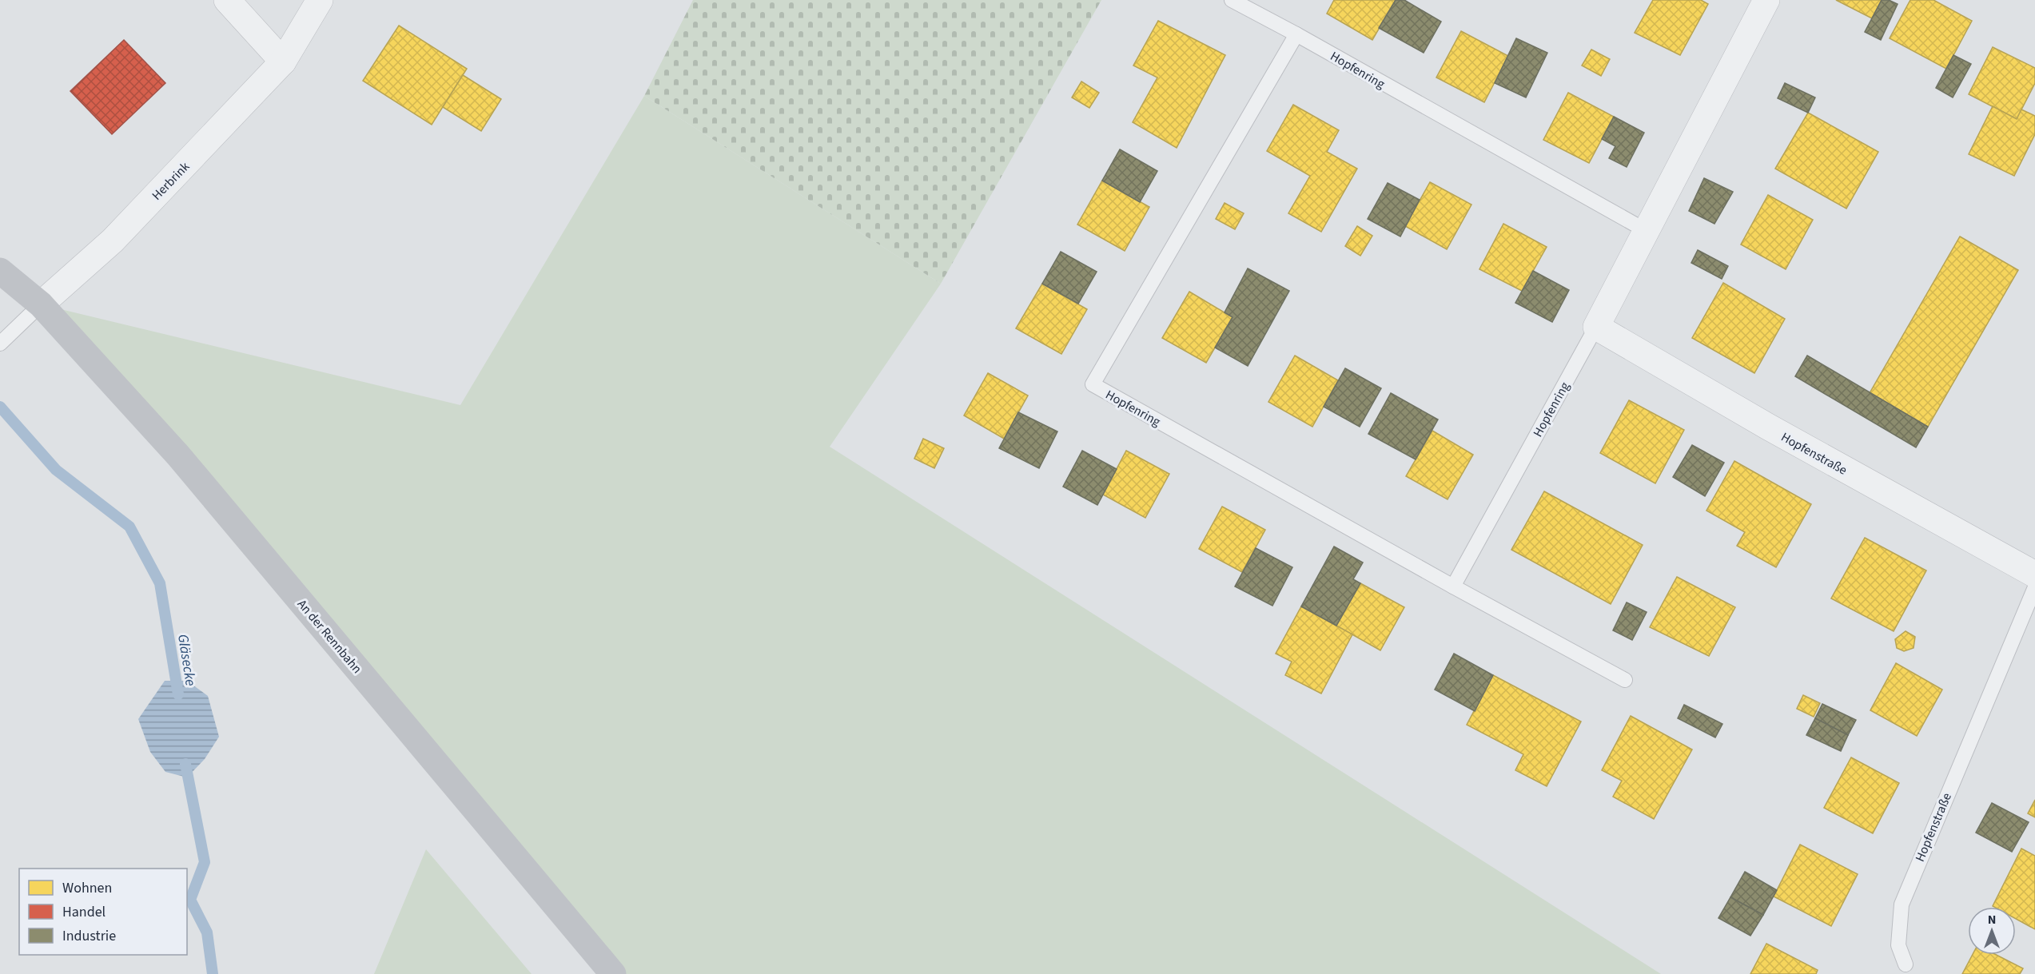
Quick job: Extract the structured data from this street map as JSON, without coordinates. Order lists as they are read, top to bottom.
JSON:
{
  "streets": {
    "main road": ["An der Rennbahn"],
    "street": ["Hopfenring", "Herbrink", "Hopfenstraße"]
  },
  "crossings": [
    ["Hopfenring", "Hopfenstraße"],
    ["Herbrink", "An der Rennbahn"]
  ],
  "water": ["Gläsecke"],
  "legend": ["Wohnen", "Handel", "Industrie"],
  "north": "top"
}
